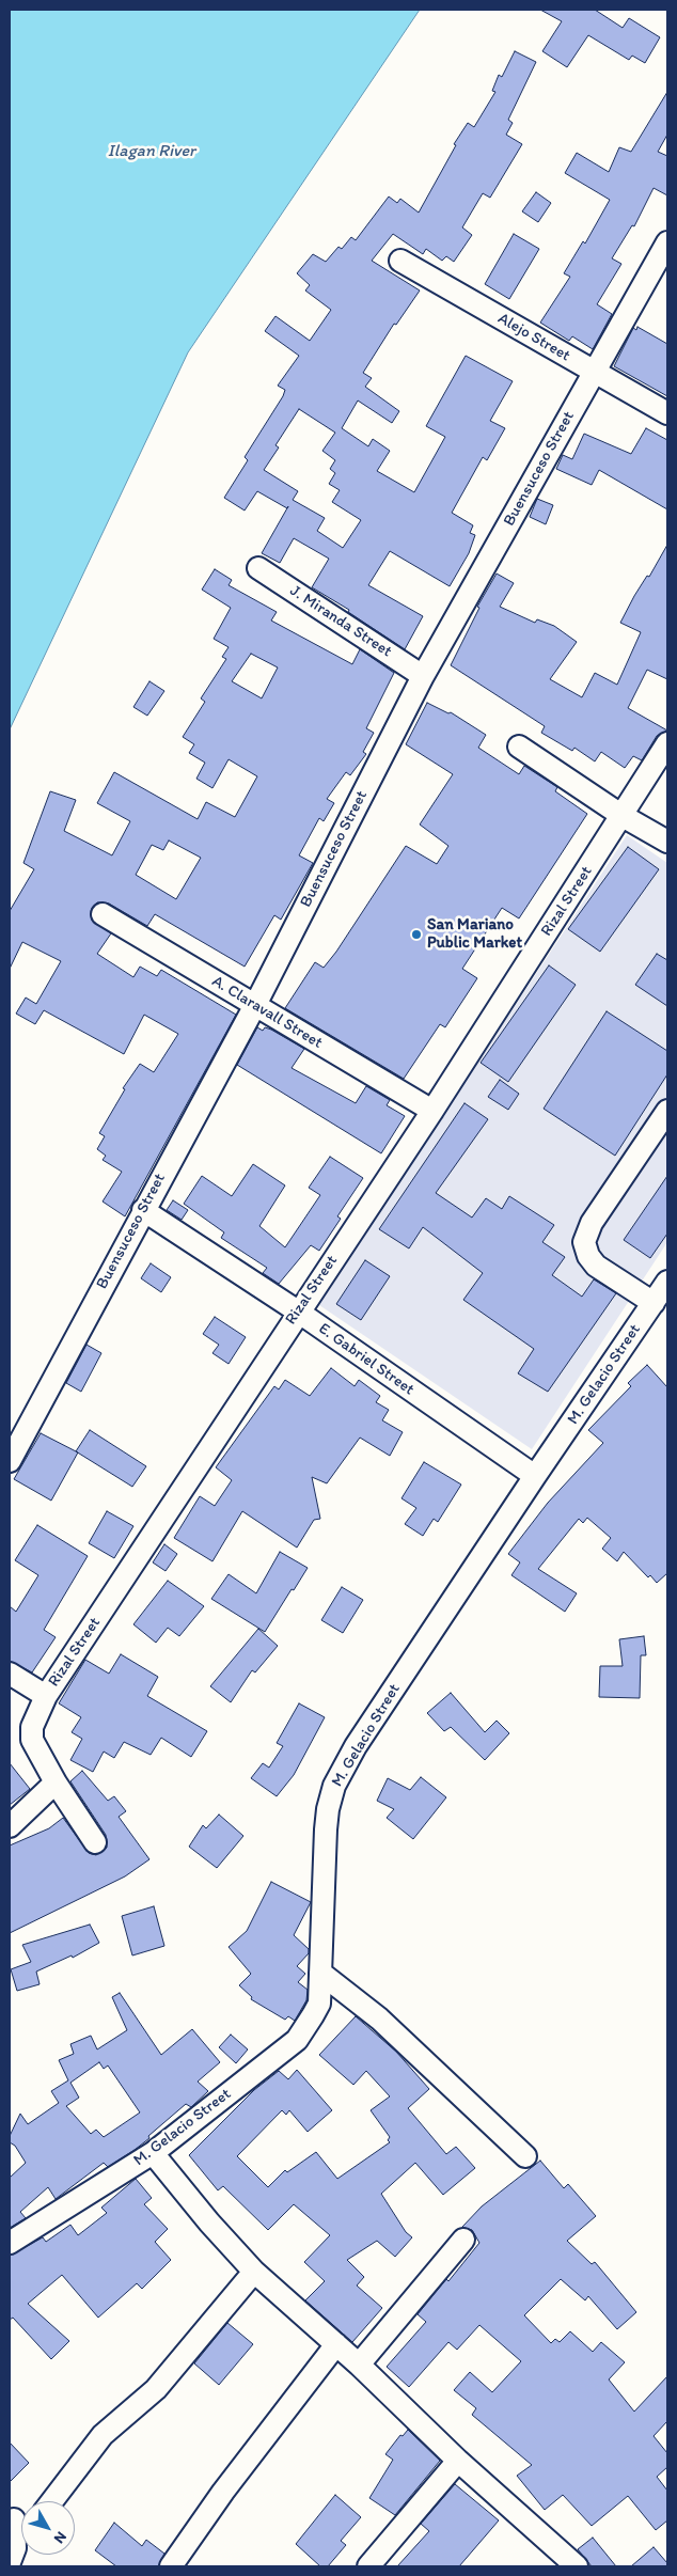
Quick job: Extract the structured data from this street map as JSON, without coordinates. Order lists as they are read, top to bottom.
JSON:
{
  "streets": {
    "street": [
      "Alejo Street",
      "Buensuceso Street",
      "J. Miranda Street",
      "Rizal Street",
      "A. Claravall Street",
      "E. Gabriel Street",
      "M. Gelacio Street"
    ]
  },
  "crossings": [
    ["Alejo Street", "Buensuceso Street"],
    ["Buensuceso Street", "J. Miranda Street"],
    ["Buensuceso Street", "A. Claravall Street"],
    ["Buensuceso Street", "E. Gabriel Street"],
    ["Rizal Street", "A. Claravall Street"],
    ["Rizal Street", "E. Gabriel Street"],
    ["E. Gabriel Street", "M. Gelacio Street"]
  ],
  "water": ["Ilagan River"],
  "places": ["San Mariano Public Market"],
  "north": "bottom right"
}
